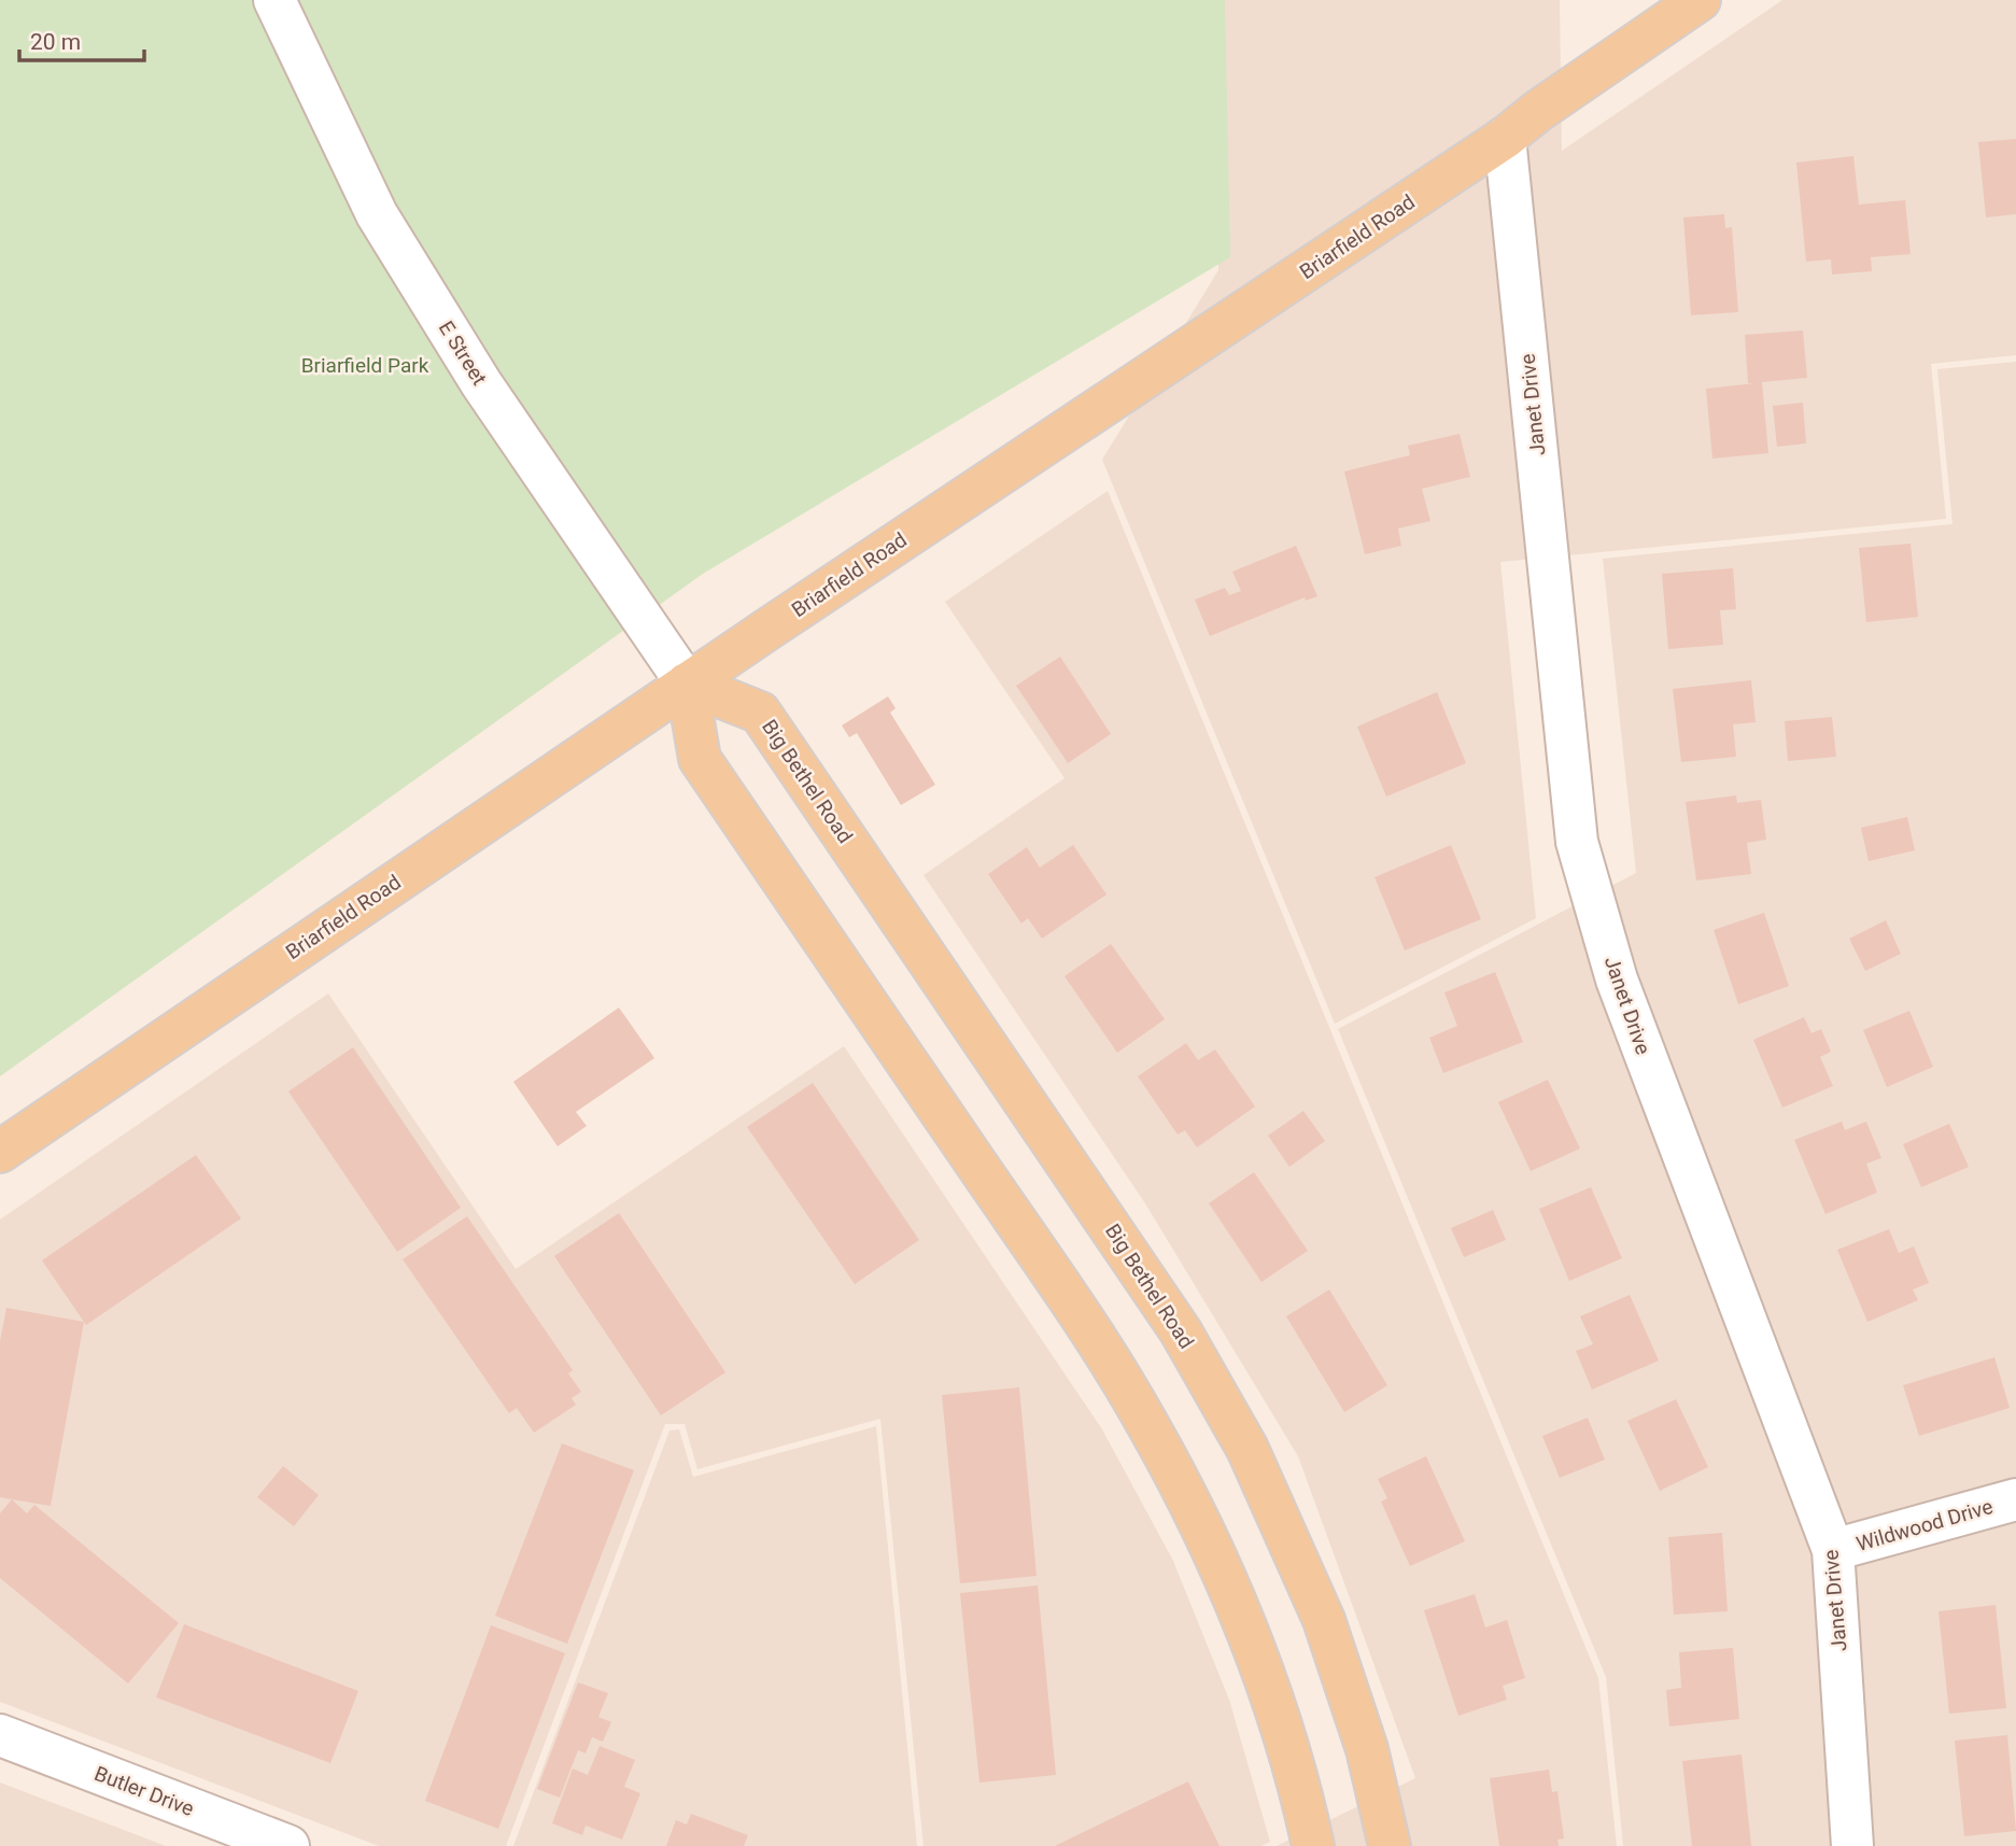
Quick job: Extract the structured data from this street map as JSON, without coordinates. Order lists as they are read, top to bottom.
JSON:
{
  "streets": {
    "main road": ["Briarfield Road", "Big Bethel Road"],
    "street": [
      "E Street",
      "Janet Drive",
      "Wildwood Drive",
      "Butler Drive"
    ]
  },
  "crossings": [
    ["Briarfield Road", "E Street"],
    ["Briarfield Road", "Janet Drive"],
    ["Briarfield Road", "Big Bethel Road"],
    ["E Street", "Big Bethel Road"],
    ["Janet Drive", "Wildwood Drive"]
  ],
  "parks": ["Briarfield Park"],
  "scale_bar": "20 m"
}
